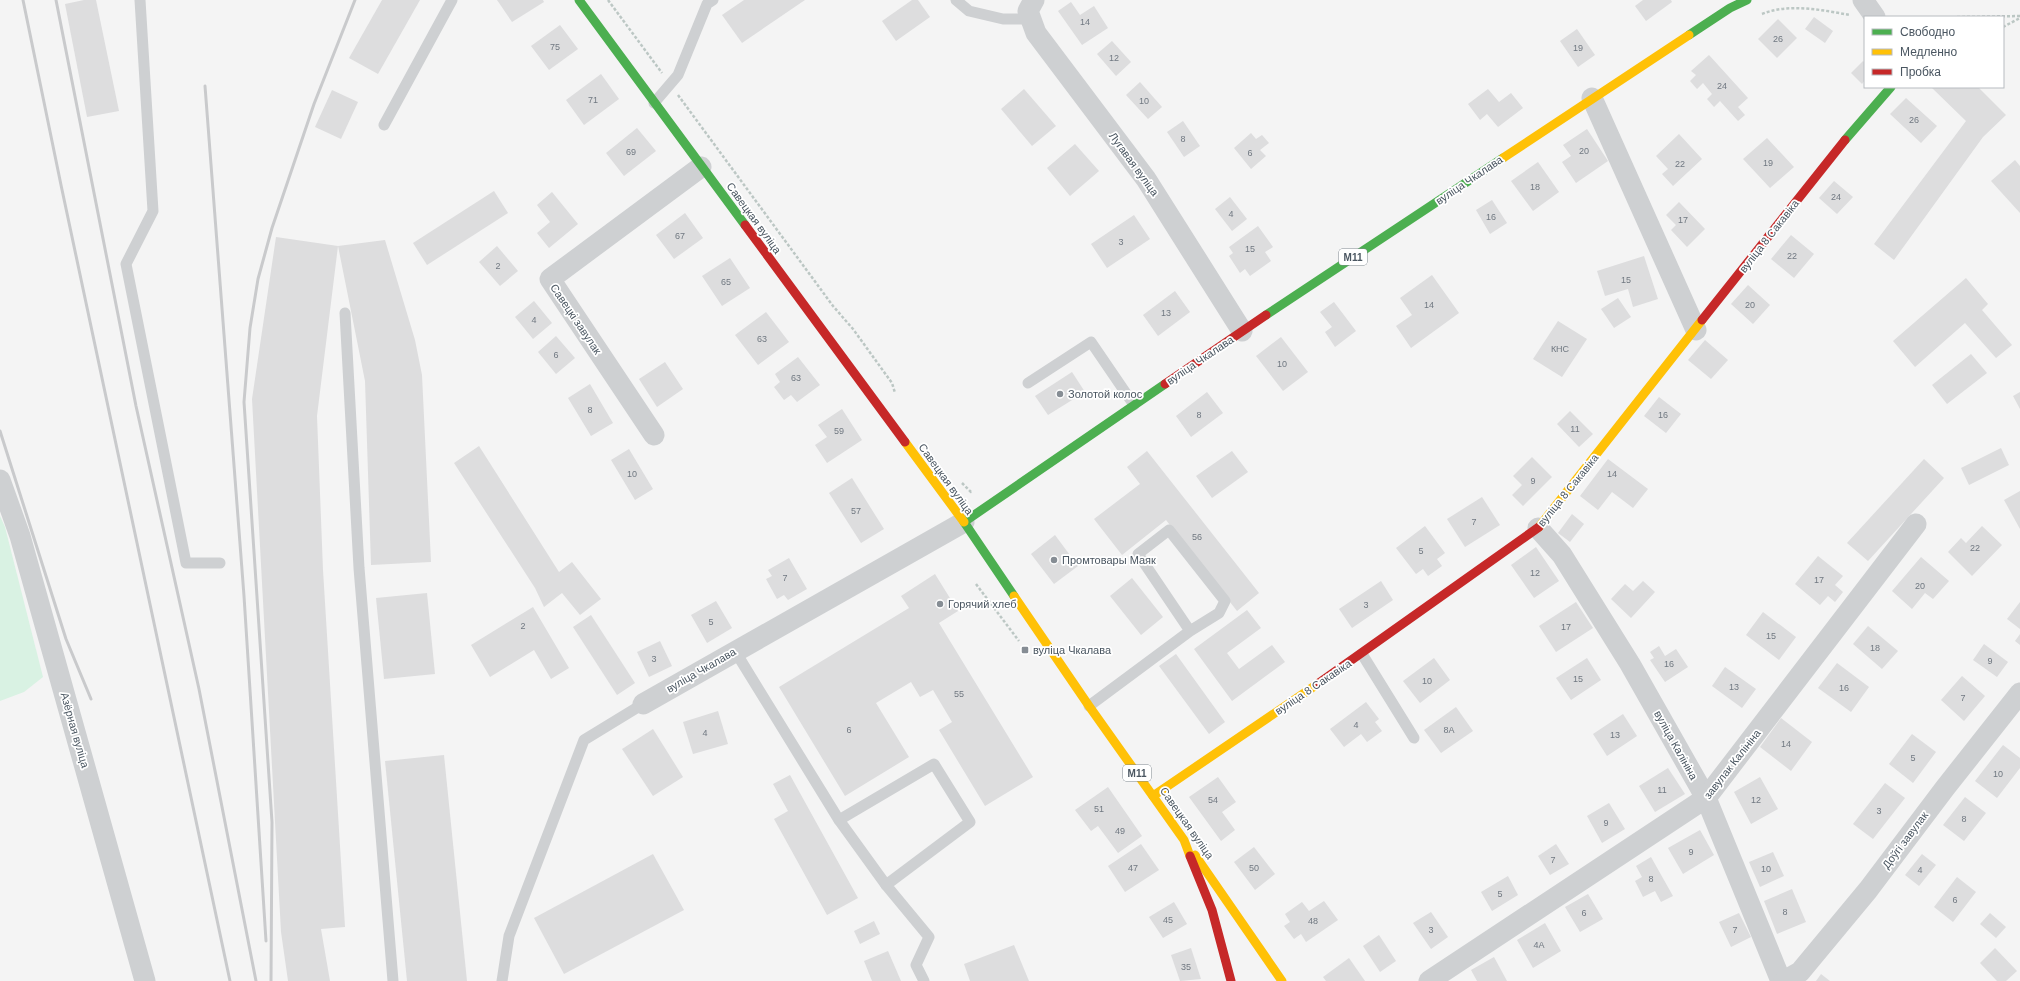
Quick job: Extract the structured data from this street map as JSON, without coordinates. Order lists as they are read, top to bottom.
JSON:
{
  "streets": {
    "main road": [
      "вуліца Чкалава",
      "Савецкая вуліца",
      "вуліца 8 Сакавіка",
      "М11"
    ],
    "street": [
      "Лугавая вуліца",
      "Савецкі завулак",
      "Азёрная вуліца",
      "вуліца Калініна",
      "завулак Калініна",
      "Доўгі завулак"
    ]
  },
  "crossings": [
    ["Лугавая вуліца", "вуліца Чкалава"],
    ["вуліца Чкалава", "Савецкая вуліца"],
    ["Савецкая вуліца", "вуліца 8 Сакавіка"],
    ["Савецкая вуліца", "М11"],
    ["Савецкая вуліца", "Савецкі завулак"],
    ["вуліца 8 Сакавіка", "вуліца Калініна"],
    ["вуліца Калініна", "завулак Калініна"],
    ["вуліца Калініна", "Доўгі завулак"]
  ],
  "places": {
    "other": ["Золотой колос", "Промтовары Маяк", "Горячий хлеб"],
    "transit": ["вуліца Чкалава"]
  },
  "house_numbers": [
    "14",
    "26",
    "75",
    "19",
    "12",
    "24",
    "71",
    "10",
    "26",
    "8",
    "20",
    "69",
    "6",
    "19",
    "22",
    "18",
    "24",
    "4",
    "16",
    "17",
    "67",
    "3",
    "15",
    "22",
    "2",
    "15",
    "65",
    "14",
    "20",
    "13",
    "4",
    "63",
    "КНС",
    "6",
    "10",
    "63",
    "8",
    "8",
    "16",
    "11",
    "59",
    "10",
    "14",
    "9",
    "57",
    "7",
    "56",
    "22",
    "5",
    "12",
    "7",
    "17",
    "20",
    "3",
    "5",
    "2",
    "17",
    "15",
    "18",
    "3",
    "9",
    "16",
    "15",
    "10",
    "13",
    "16",
    "55",
    "7",
    "4",
    "6",
    "8А",
    "4",
    "13",
    "14",
    "5",
    "10",
    "11",
    "54",
    "12",
    "51",
    "3",
    "8",
    "9",
    "49",
    "9",
    "7",
    "47",
    "50",
    "10",
    "4",
    "8",
    "5",
    "6",
    "8",
    "6",
    "45",
    "48",
    "3",
    "7",
    "4А",
    "35"
  ],
  "legend": ["Свободно", "Медленно", "Пробка"]
}
